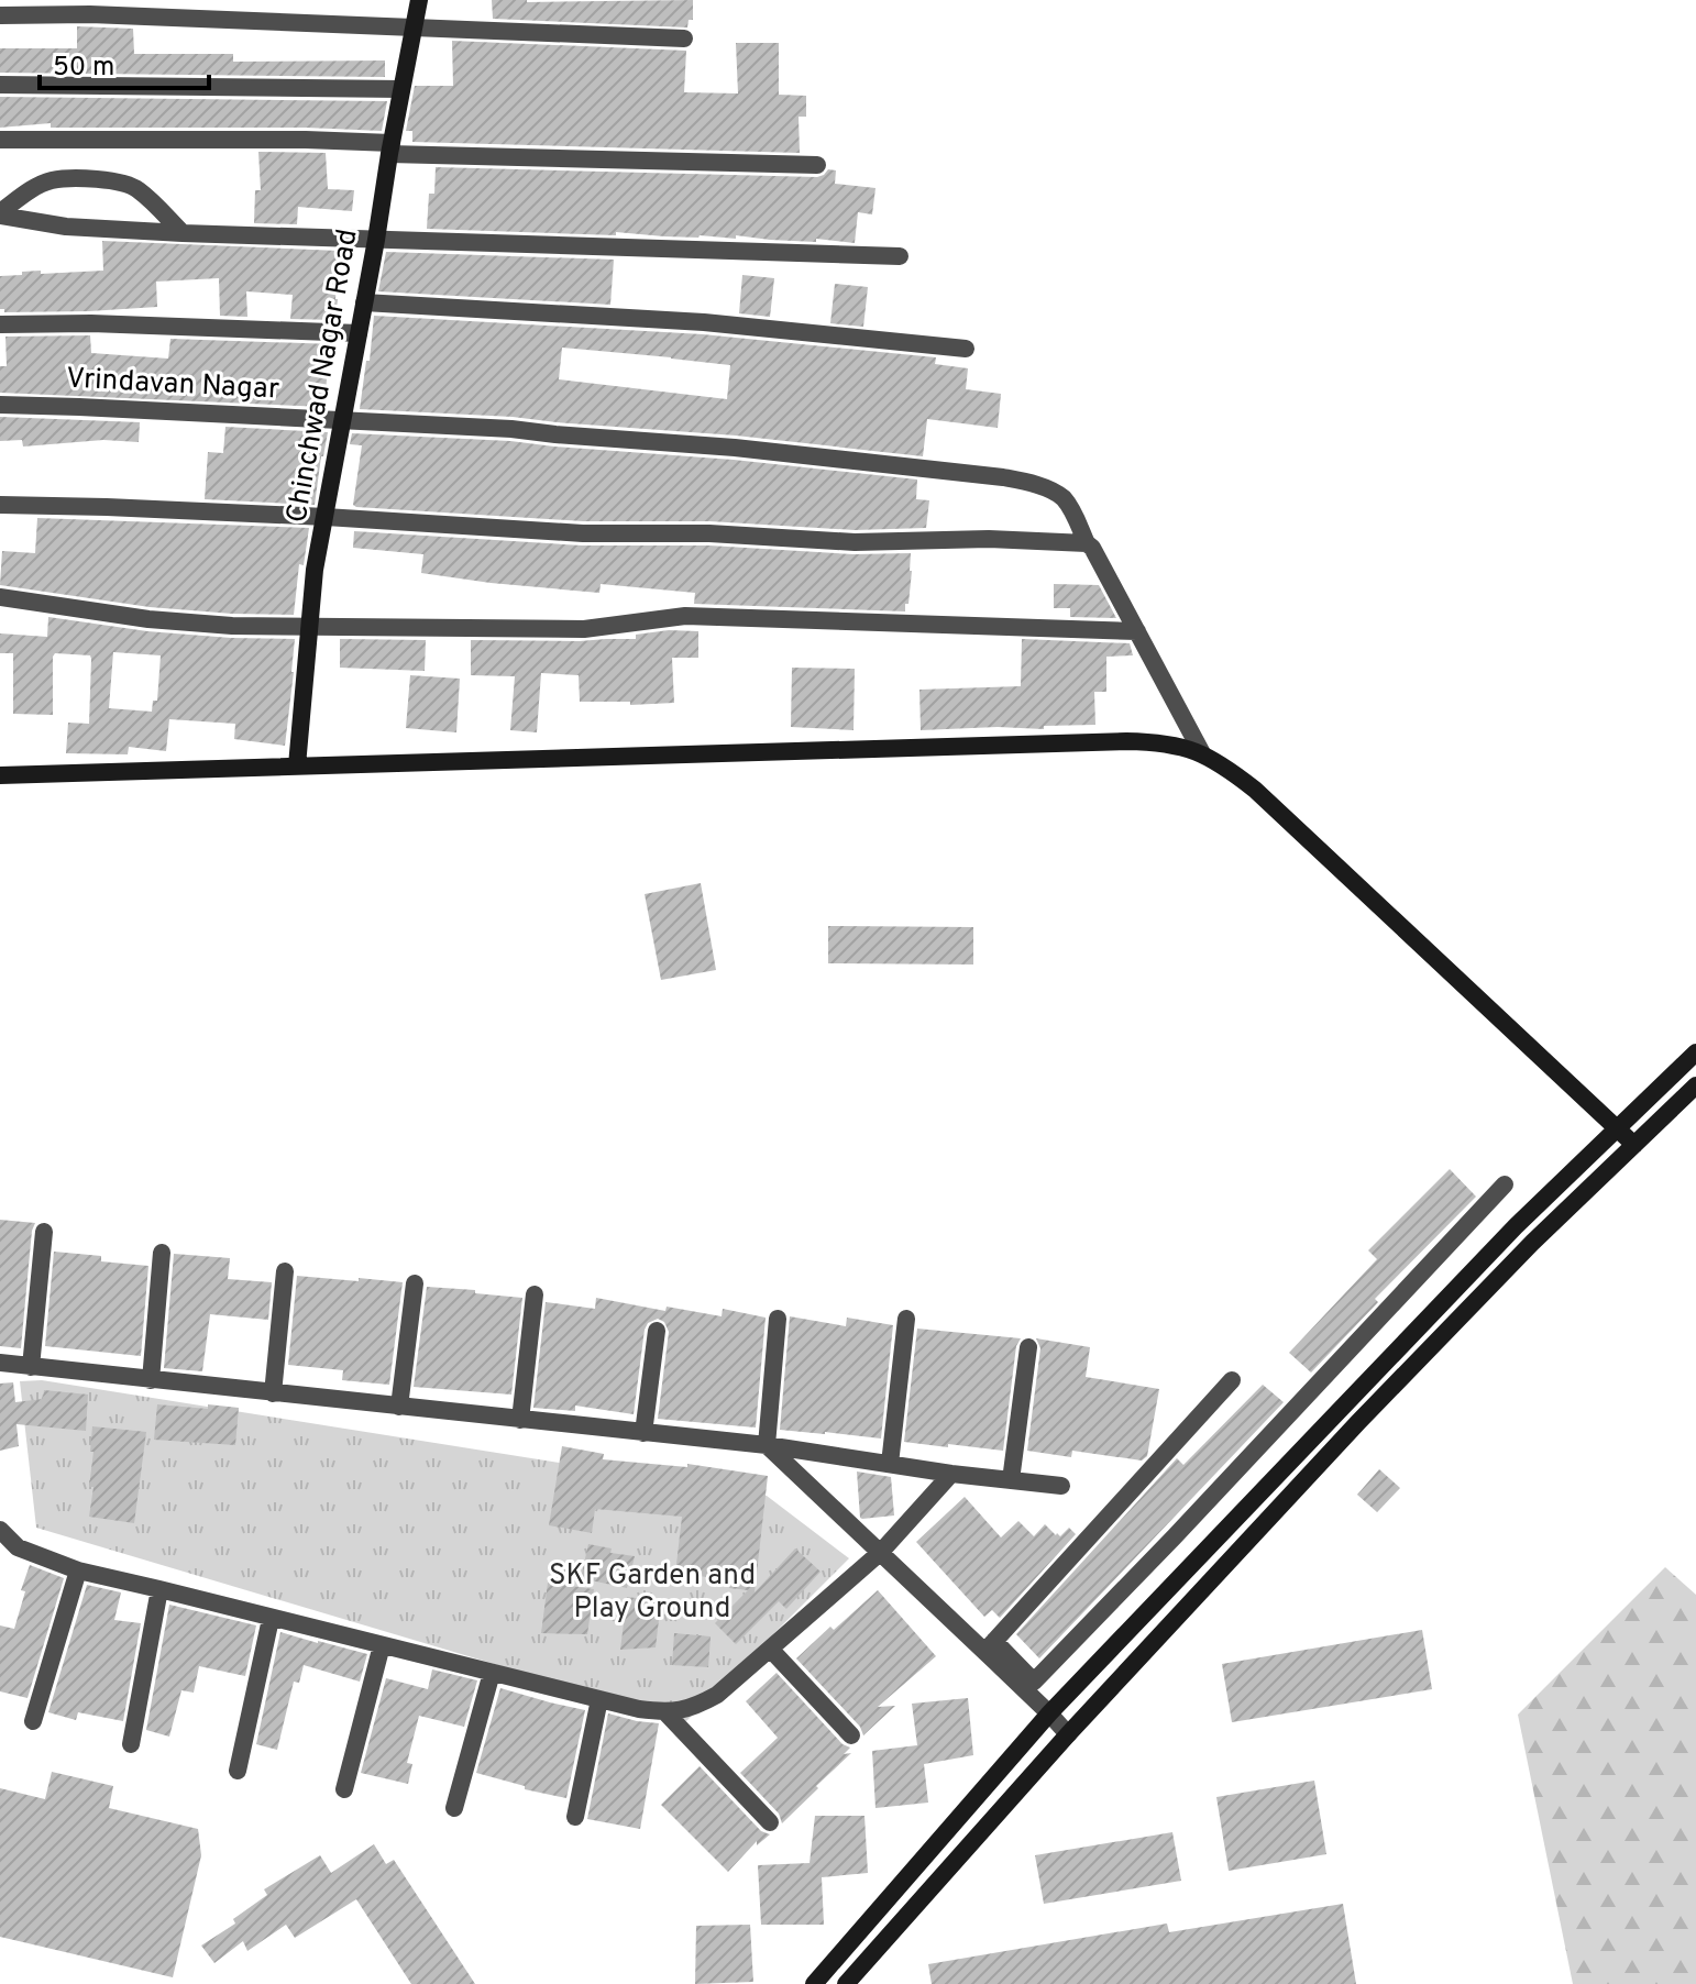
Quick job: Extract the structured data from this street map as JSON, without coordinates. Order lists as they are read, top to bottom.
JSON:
{
  "streets": {
    "street": ["Chinchwad Nagar Road", "Vrindavan Nagar"]
  },
  "crossings": [
    ["Chinchwad Nagar Road", "Vrindavan Nagar"]
  ],
  "parks": ["SKF Garden and Play Ground"],
  "scale_bar": "50 m"
}
